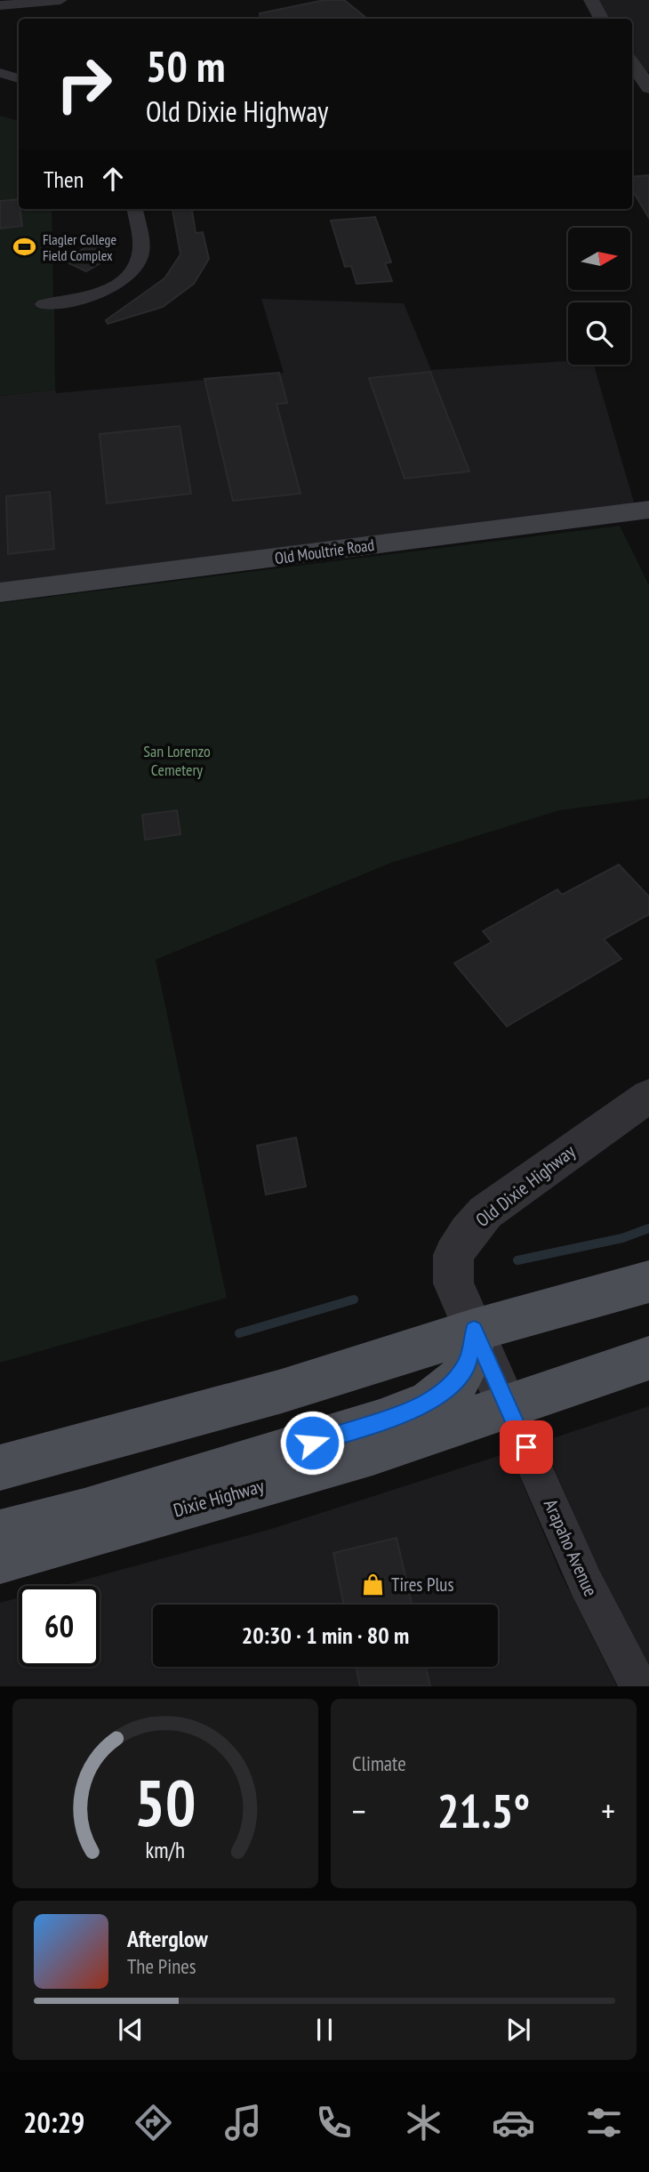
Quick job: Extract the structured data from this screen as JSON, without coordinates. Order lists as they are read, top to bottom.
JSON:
{
  "streets": {
    "main road": ["Old Moultrie Road", "Dixie Highway"],
    "street": ["Old Dixie Highway", "Arapaho Avenue"]
  },
  "crossings": [
    ["Old Dixie Highway", "Dixie Highway"],
    ["Old Dixie Highway", "Arapaho Avenue"],
    ["Dixie Highway", "Arapaho Avenue"]
  ],
  "parks": ["San Lorenzo Cemetery"],
  "places": {
    "sports": ["Flagler College Field Complex"],
    "shop": ["Tires Plus"]
  },
  "north": "right",
  "page": {
    "turn": ["50 m", "Old Dixie Highway"],
    "then": "Then",
    "limit": "60",
    "trip": "20:30 · 1 min · 80 m",
    "tile": "Climate",
    "heat": ["−", "21.5°", "+"],
    "song": ["Afterglow", "The Pines"],
    "tabs": "20:29",
    "gauge": ["50", "km/h"]
  }
}
